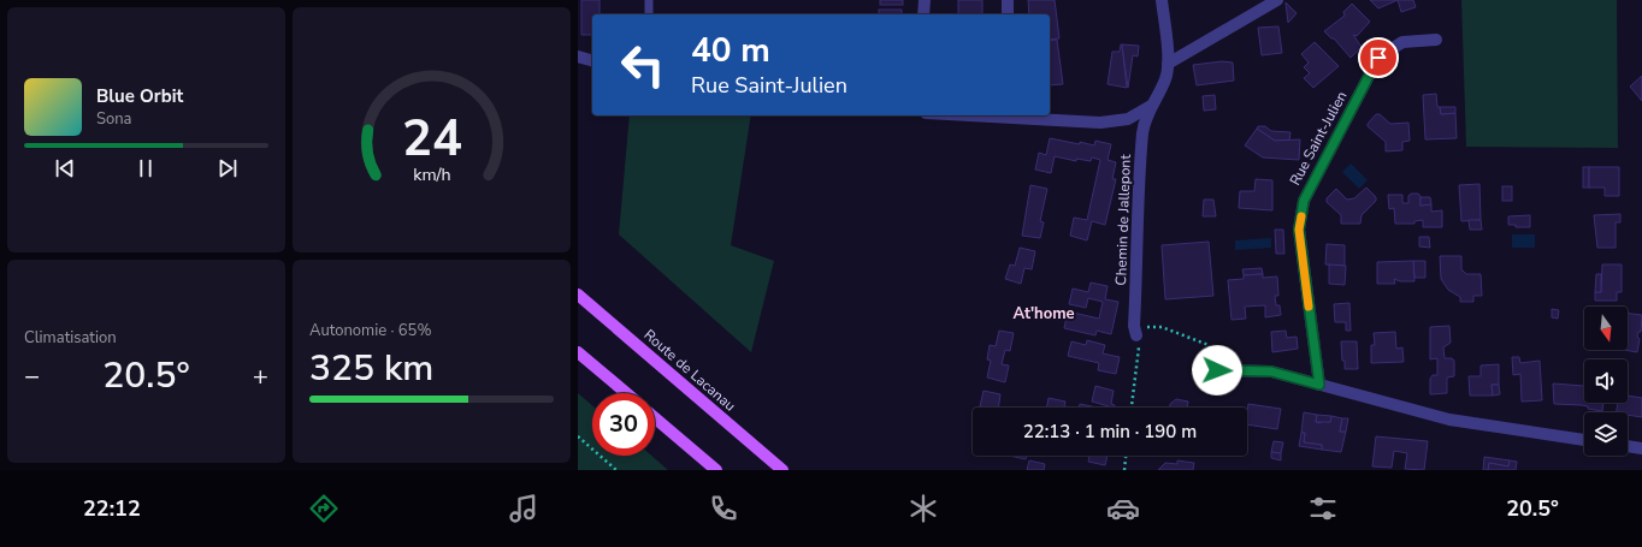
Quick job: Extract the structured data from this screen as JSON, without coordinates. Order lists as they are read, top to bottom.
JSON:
{
  "streets": {
    "main road": ["Route de Lacanau"],
    "street": ["Rue Saint-Julien", "Chemin de Jallepont"]
  },
  "districts": ["At'home"],
  "north": "bottom",
  "page": {
    "turn": ["40 m", "Rue Saint-Julien"],
    "song": ["Blue Orbit", "Sona"],
    "tile": [
      "Climatisation",
      ["Autonomie · 65%", "325 km"]
    ],
    "heat": ["−", "20.5°", "+"],
    "limit": "30",
    "trip": "22:13 · 1 min · 190 m",
    "tabs": ["22:12", "20.5°"],
    "gauge": ["24", "km/h"]
  }
}
